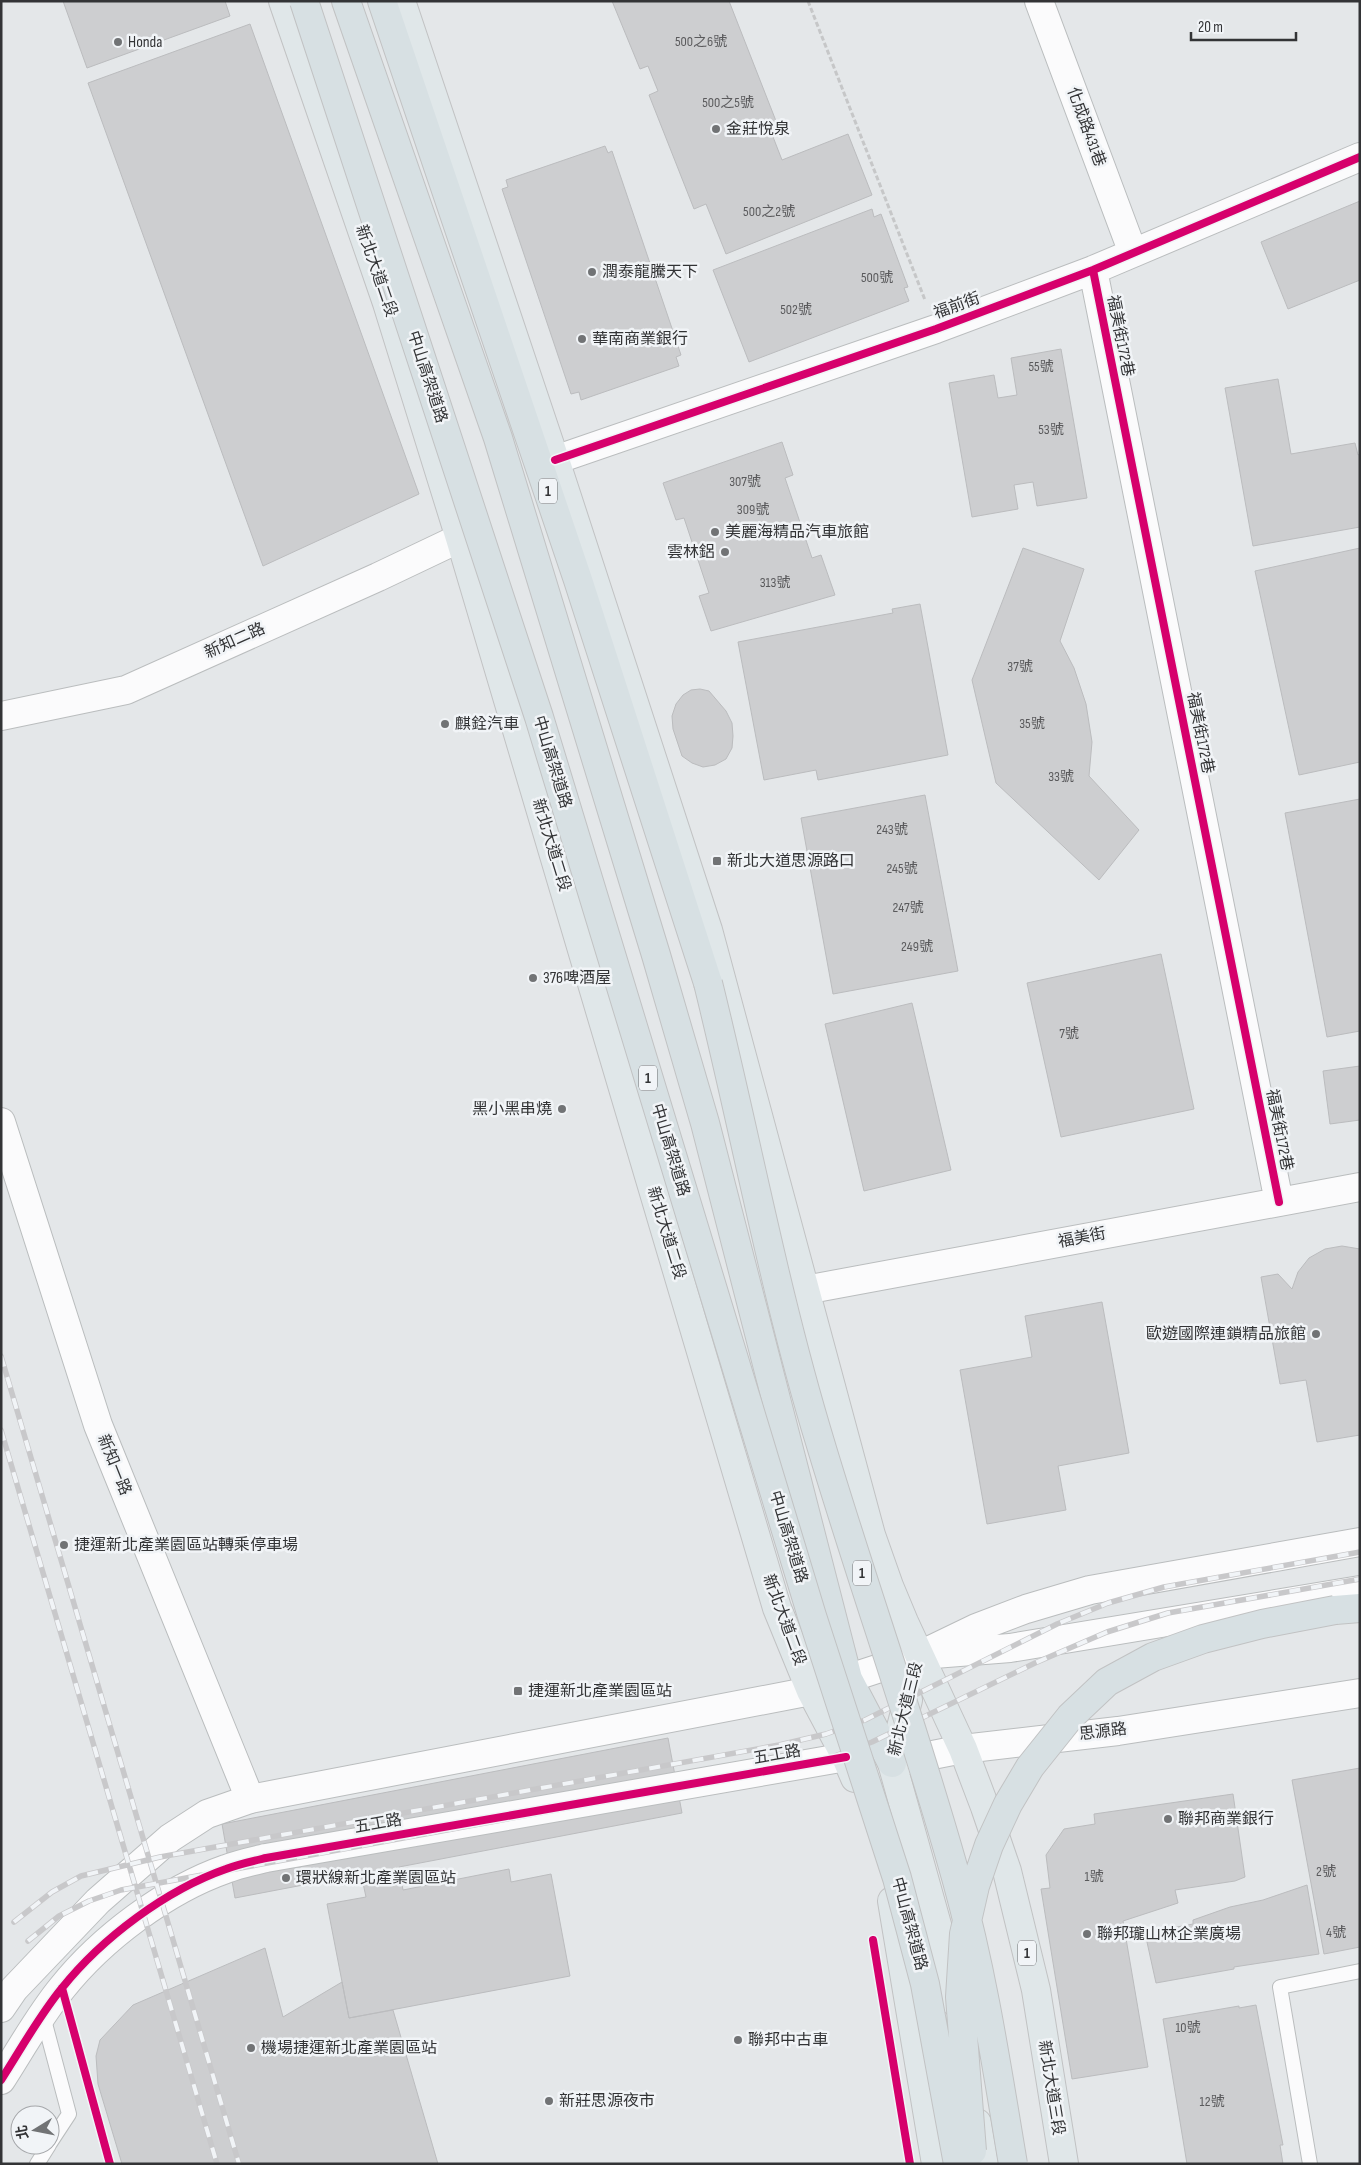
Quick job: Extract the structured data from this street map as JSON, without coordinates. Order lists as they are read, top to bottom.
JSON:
{
  "streets": {
    "highway": ["中山高架道路", "1"],
    "main road": ["新北大道二段", "新北大道三段"],
    "street": [
      "化成路431巷",
      "福前街",
      "福美街172巷",
      "新知二路",
      "福美街",
      "新知一路",
      "思源路",
      "五工路"
    ]
  },
  "crossings": [
    ["化成路431巷", "福前街"],
    ["新北大道二段", "1"],
    ["新北大道二段", "新知二路"],
    ["福前街", "福美街172巷"],
    ["福前街", "1"],
    ["福美街172巷", "福美街"],
    ["1", "福美街"],
    ["1", "新北大道三段"],
    ["1", "思源路"],
    ["1", "五工路"],
    ["新北大道三段", "思源路"],
    ["思源路", "五工路"]
  ],
  "places": {
    "other": [
      "Honda",
      "金莊悅泉",
      "潤泰龍騰天下",
      "華南商業銀行",
      "美麗海精品汽車旅館",
      "雲林鋁",
      "麒銓汽車",
      "376啤酒屋",
      "黑小黑串燒",
      "歐遊國際連鎖精品旅館",
      "捷運新北產業園區站轉乘停車場",
      "聯邦商業銀行",
      "環狀線新北產業園區站",
      "聯邦瓏山林企業廣場",
      "聯邦中古車",
      "機場捷運新北產業園區站",
      "新莊思源夜市"
    ],
    "transit": ["新北大道思源路口", "捷運新北產業園區站"]
  },
  "house_numbers": [
    "500之6號",
    "500之5號",
    "500之2號",
    "500號",
    "502號",
    "55號",
    "53號",
    "307號",
    "309號",
    "313號",
    "37號",
    "35號",
    "33號",
    "243號",
    "245號",
    "247號",
    "249號",
    "7號",
    "2號",
    "1號",
    "4號",
    "10號",
    "12號"
  ],
  "scale_bar": "20 m",
  "north": "left"
}
